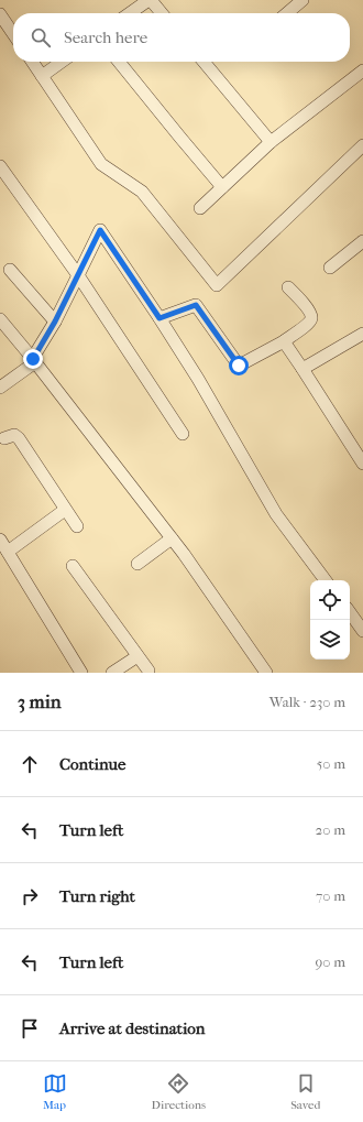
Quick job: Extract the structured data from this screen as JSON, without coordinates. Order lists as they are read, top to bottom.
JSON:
{
  "page": {
    "search": "Search here",
    "heading": ["3 min", "Walk · 230 m"],
    "list": [
      ["Continue", "50 m"],
      ["Turn left", "20 m"],
      ["Turn right", "70 m"],
      ["Turn left", "90 m"],
      "Arrive at destination"
    ],
    "nav": ["Map", "Directions", "Saved"]
  }
}
